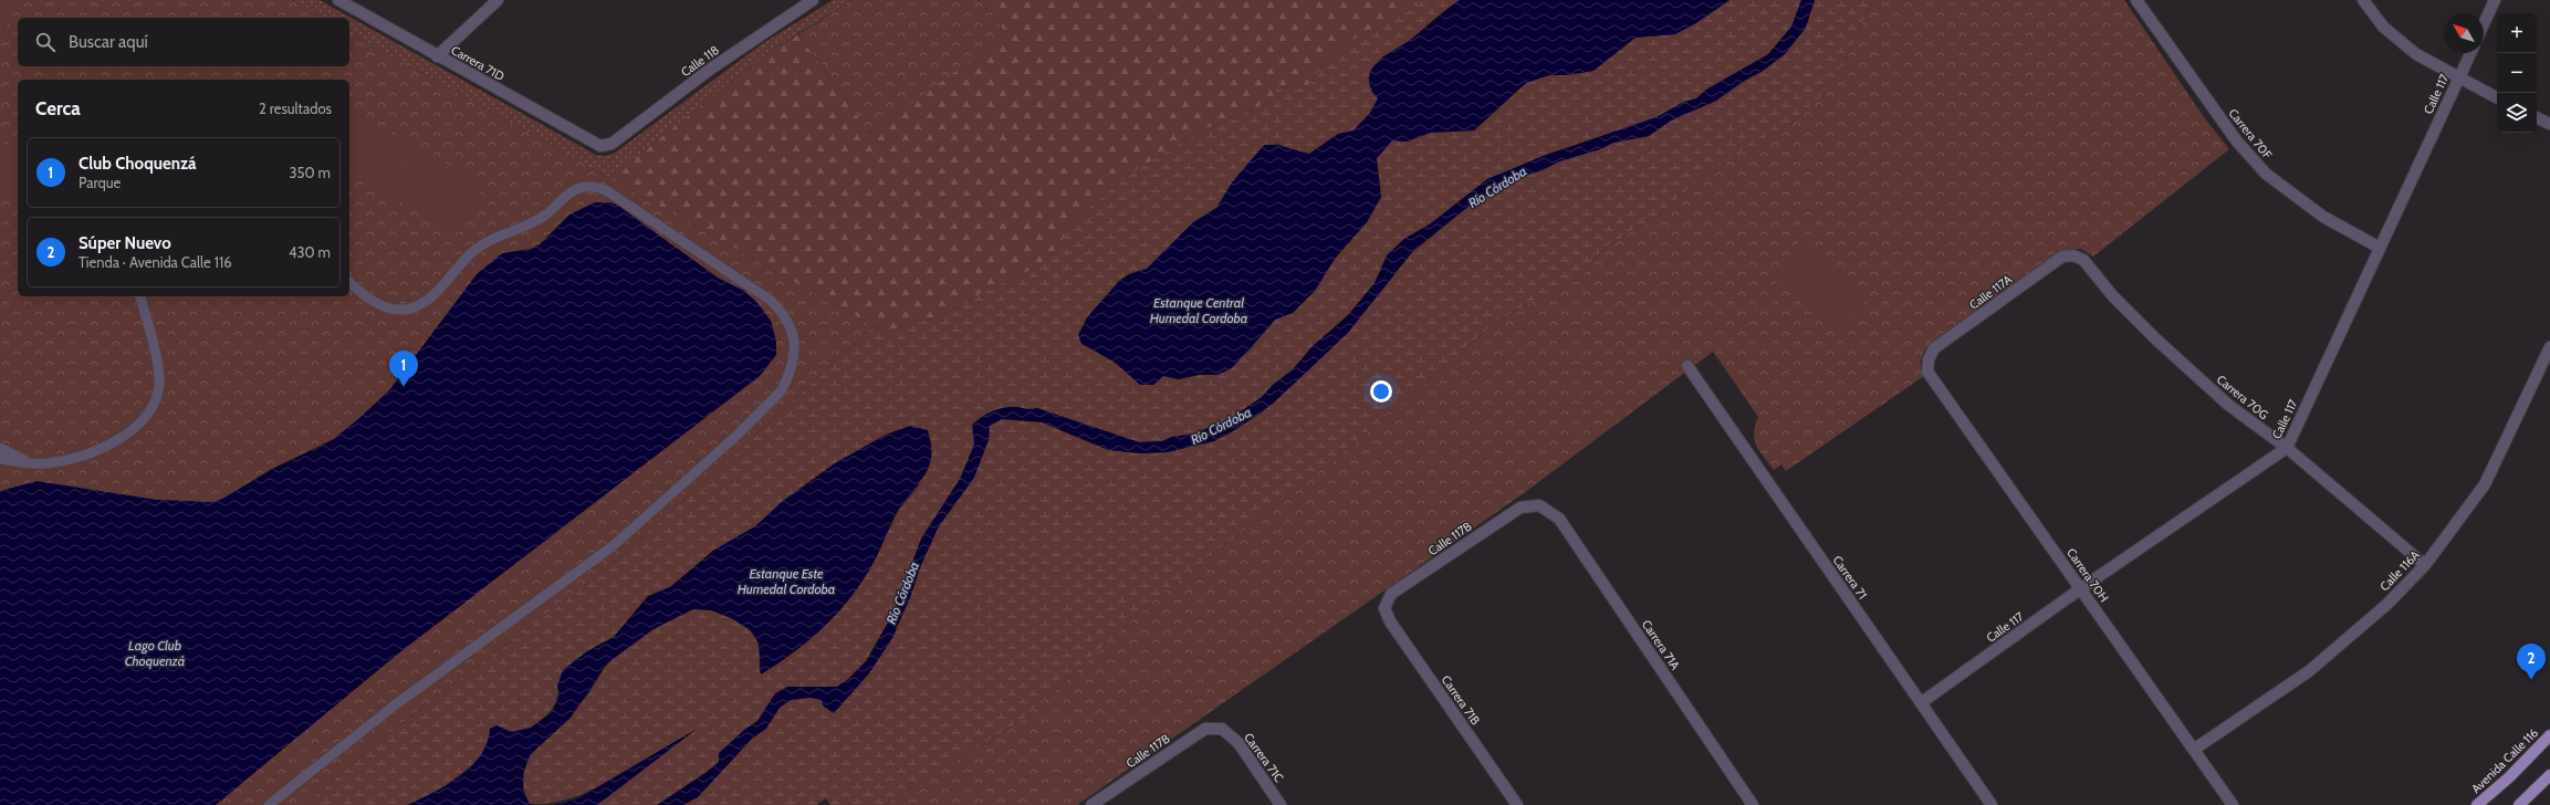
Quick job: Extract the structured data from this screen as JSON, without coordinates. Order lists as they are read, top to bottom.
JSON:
{
  "streets": {
    "main road": ["Avenida Calle 116"],
    "street": [
      "Calle 118",
      "Carrera 71D",
      "Calle 117",
      "Carrera 70F",
      "Calle 117A",
      "Carrera 70G",
      "Calle 117B",
      "Calle 116A",
      "Carrera 70H",
      "Carrera 71",
      "Carrera 71A",
      "Carrera 71B",
      "Carrera 71C"
    ]
  },
  "crossings": [
    ["Calle 118", "Carrera 71D"],
    ["Calle 117", "Carrera 70F"],
    ["Calle 117", "Carrera 70G"],
    ["Calle 117", "Carrera 70H"],
    ["Calle 117", "Carrera 71"],
    ["Calle 117A", "Carrera 70G"],
    ["Calle 117A", "Carrera 70H"],
    ["Carrera 70G", "Calle 116A"],
    ["Calle 117B", "Carrera 71A"],
    ["Calle 117B", "Carrera 71B"],
    ["Calle 117B", "Carrera 71C"],
    ["Calle 116A", "Carrera 70H"]
  ],
  "water": [
    "Río Córdoba",
    "Estanque Central Humedal Cordoba",
    "Estanque Este Humedal Cordoba",
    "Lago Club Choquenzá"
  ],
  "north": "top left",
  "page": {
    "map_buttons": ["+", "−"],
    "search": "Buscar aquí",
    "heading": ["Cerca", "2 resultados"],
    "list": [
      {
        "mark": "1",
        "name": "Club Choquenzá",
        "note": "Parque",
        "value": "350 m"
      },
      {
        "mark": "2",
        "name": "Súper Nuevo",
        "note": "Tienda · Avenida Calle 116",
        "value": "430 m"
      }
    ],
    "pins": ["1", "2"]
  }
}
